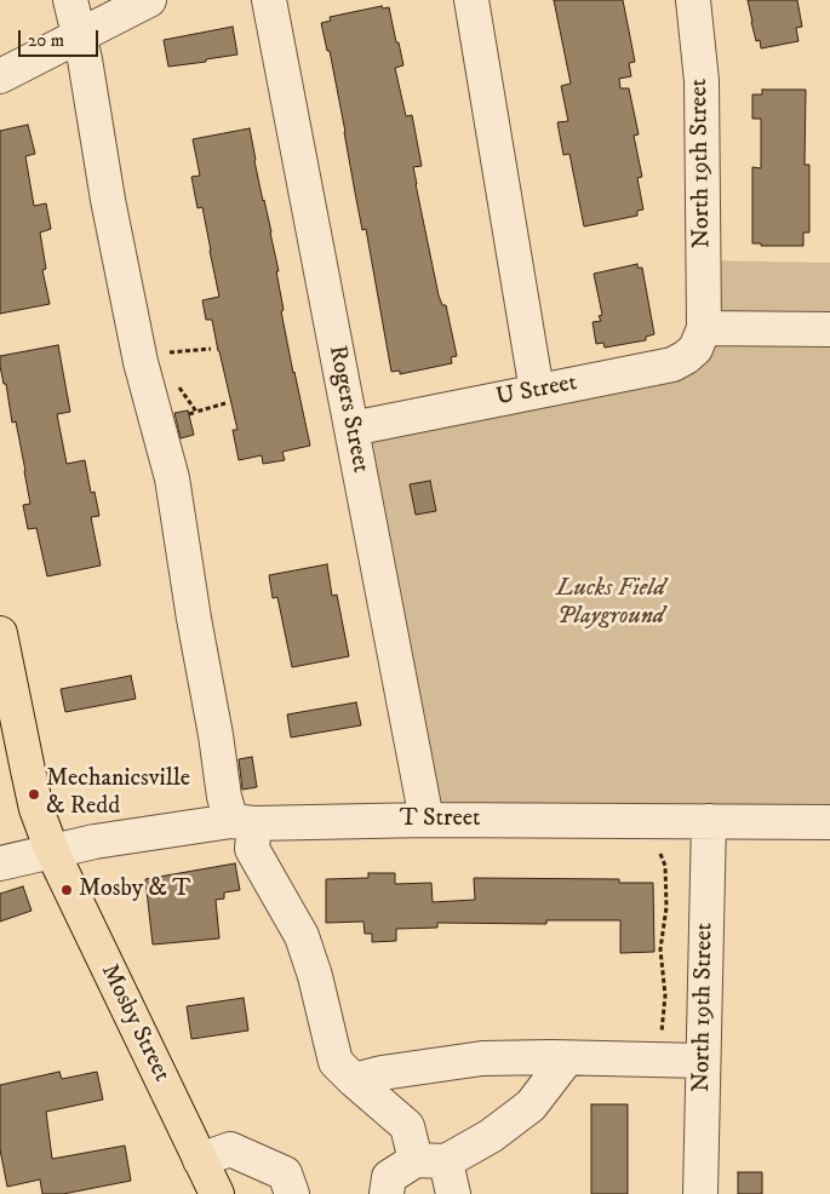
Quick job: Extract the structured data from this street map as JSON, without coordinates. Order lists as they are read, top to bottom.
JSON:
{
  "streets": {
    "main road": ["Mosby Street"],
    "street": [
      "North 19th Street",
      "U Street",
      "Rogers Street",
      "T Street"
    ]
  },
  "crossings": [
    ["North 19th Street", "U Street"],
    ["North 19th Street", "T Street"],
    ["U Street", "Rogers Street"],
    ["Rogers Street", "T Street"],
    ["T Street", "Mosby Street"]
  ],
  "parks": ["Lucks Field Playground"],
  "places": ["Mechanicsville & Redd", "Mosby & T"],
  "scale_bar": "20 m"
}
